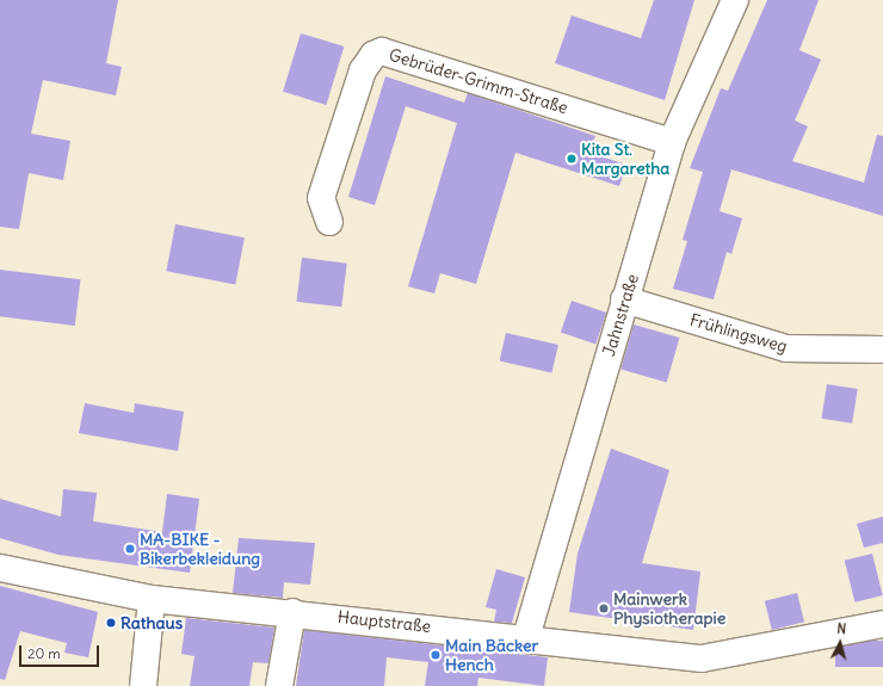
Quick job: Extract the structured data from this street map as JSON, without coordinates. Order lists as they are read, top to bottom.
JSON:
{
  "streets": {
    "street": [
      "Gebrüder-Grimm-Straße",
      "Jahnstraße",
      "Frühlingsweg",
      "Hauptstraße"
    ]
  },
  "crossings": [
    ["Gebrüder-Grimm-Straße", "Jahnstraße"],
    ["Jahnstraße", "Frühlingsweg"],
    ["Jahnstraße", "Hauptstraße"]
  ],
  "places": [
    "Kita St. Margaretha",
    "MA-BIKE - Bikerbekleidung",
    "Mainwerk Physiotherapie",
    "Rathaus",
    "Main Bäcker Hench"
  ],
  "scale_bar": "20 m",
  "north": "top"
}
